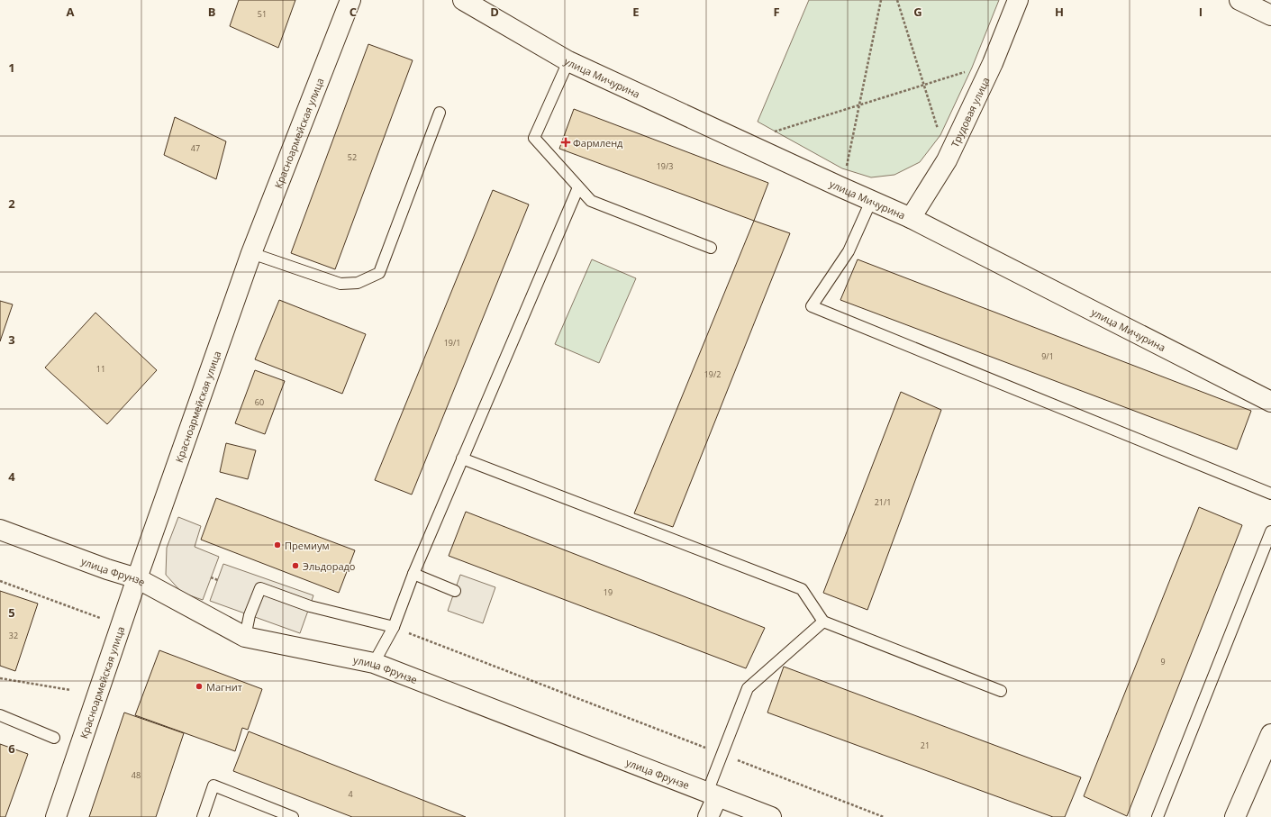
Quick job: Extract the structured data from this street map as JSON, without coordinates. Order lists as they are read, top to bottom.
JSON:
{
  "streets": {
    "street": [
      "улица Мичурина",
      "Трудовая улица",
      "Красноармейская улица",
      "улица Фрунзе"
    ]
  },
  "crossings": [
    ["улица Мичурина", "Трудовая улица"],
    ["Красноармейская улица", "улица Фрунзе"]
  ],
  "places": {
    "health": ["Фармленд"],
    "other": ["Премиум", "Эльдорадо", "Магнит"]
  },
  "house_numbers": [
    "51",
    "47",
    "52",
    "19/3",
    "19/1",
    "9/1",
    "11",
    "19/2",
    "60",
    "21/1",
    "19",
    "32",
    "9",
    "21",
    "48",
    "4"
  ],
  "grid": {
    "columns": [
      "A",
      "B",
      "C",
      "D",
      "E",
      "F",
      "G",
      "H",
      "I"
    ],
    "rows": [
      "1",
      "2",
      "3",
      "4",
      "5",
      "6"
    ]
  }
}
